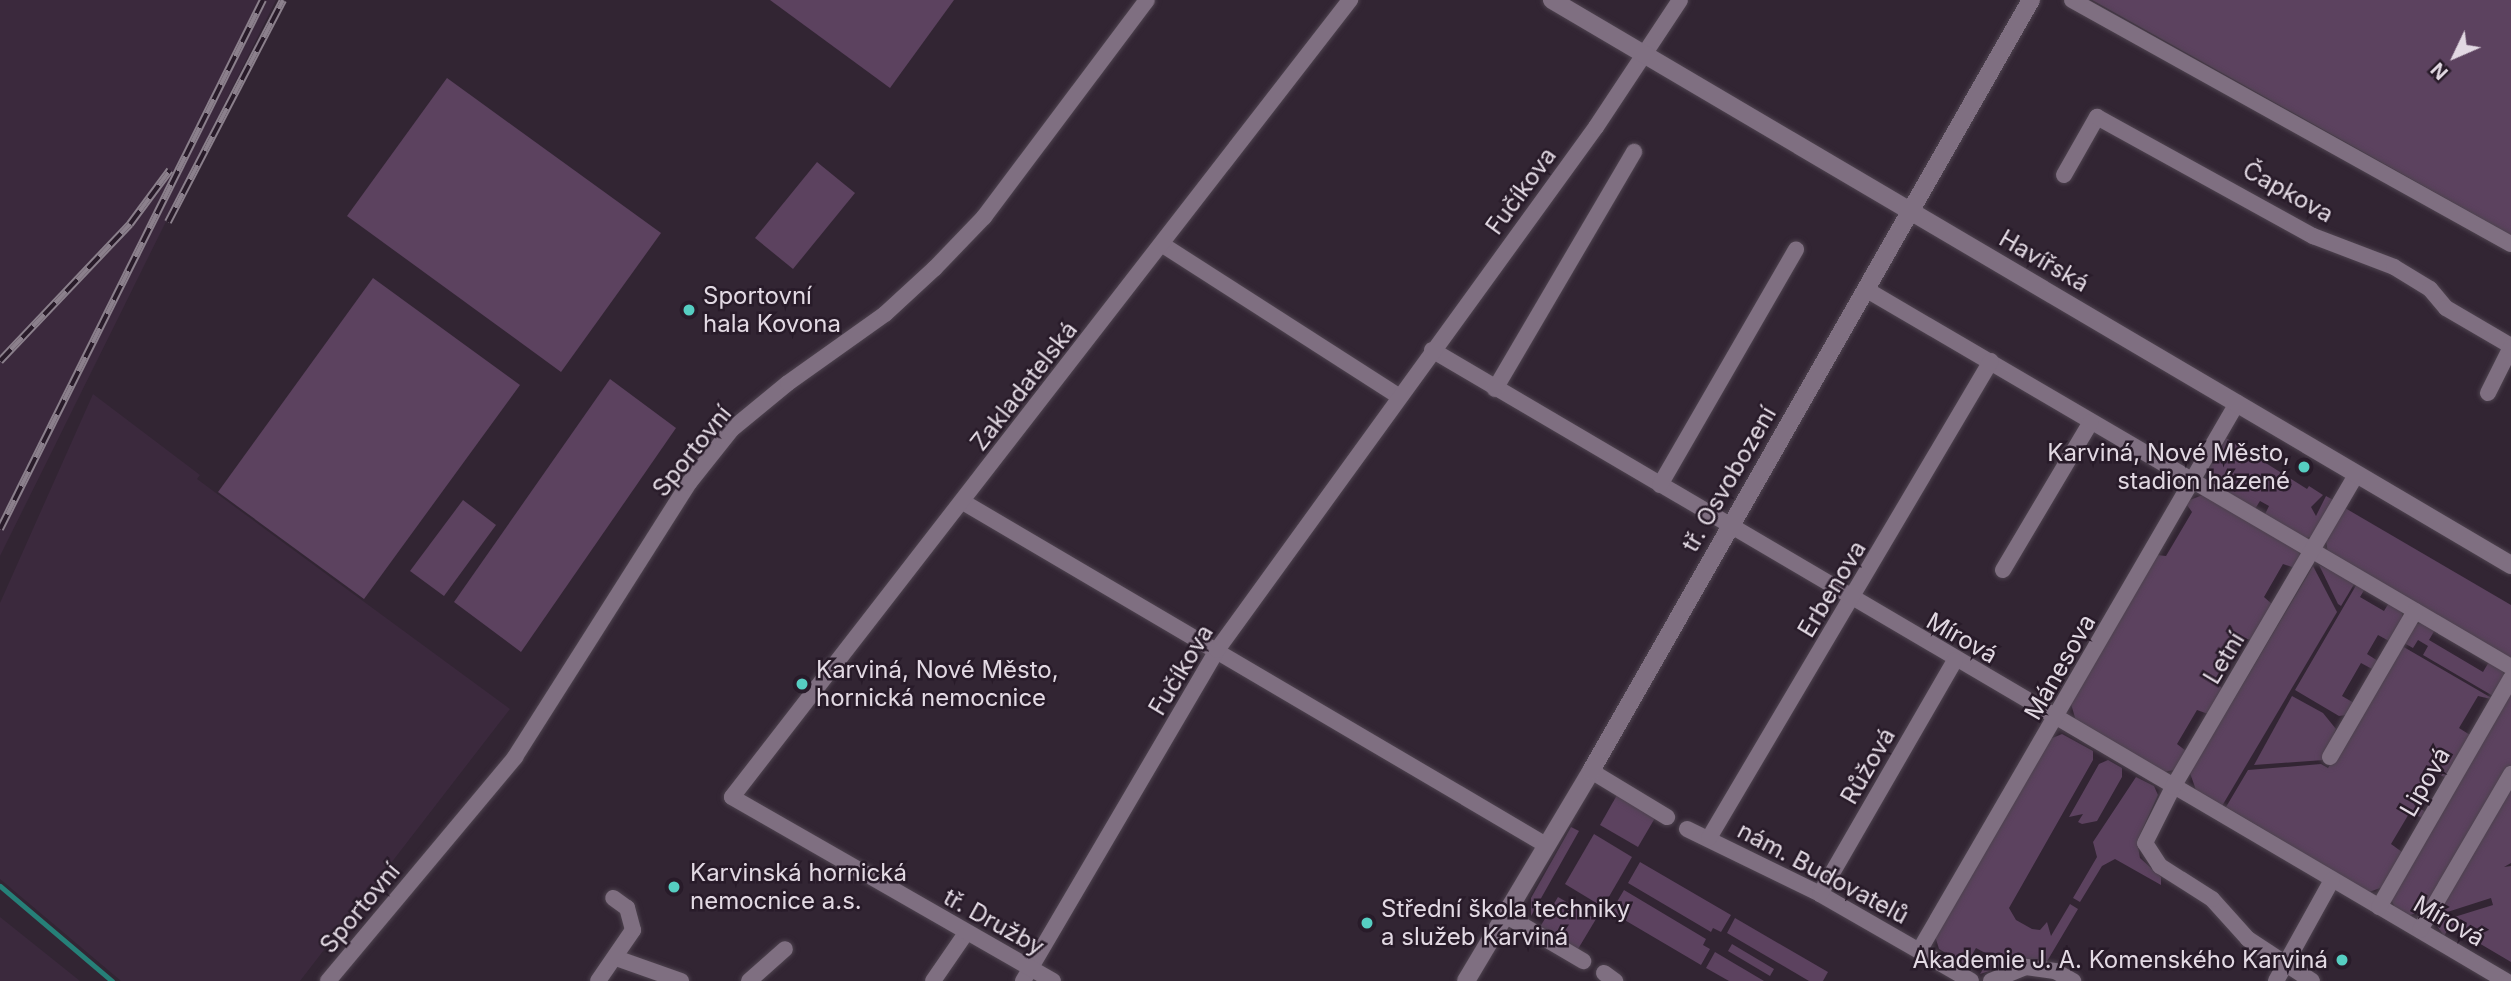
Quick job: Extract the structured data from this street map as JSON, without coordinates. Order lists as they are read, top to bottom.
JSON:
{
  "streets": {
    "street": [
      "Fučíkova",
      "Čapkova",
      "Havířská",
      "Zakladatelská",
      "Sportovní",
      "tř. Osvobození",
      "Erbenova",
      "Mírová",
      "Letní",
      "Mánesova",
      "Růžová",
      "Lipová",
      "nám. Budovatelů",
      "tř. Družby"
    ]
  },
  "crossings": [
    ["Fučíkova", "Havířská"],
    ["Fučíkova", "tř. Družby"],
    ["Havířská", "tř. Osvobození"],
    ["Havířská", "Letní"],
    ["Havířská", "Mánesova"],
    ["Zakladatelská", "tř. Družby"],
    ["tř. Osvobození", "Mírová"],
    ["Erbenova", "Mírová"],
    ["Erbenova", "nám. Budovatelů"],
    ["Mírová", "Letní"],
    ["Mírová", "Mánesova"],
    ["Mírová", "Růžová"],
    ["Mírová", "Lipová"],
    ["Mánesova", "nám. Budovatelů"],
    ["Růžová", "nám. Budovatelů"]
  ],
  "places": [
    "Sportovní hala Kovona",
    "Karviná, Nové Město, stadion házené",
    "Karviná, Nové Město, hornická nemocnice",
    "Karvinská hornická nemocnice a.s.",
    "Střední škola techniky a služeb Karviná",
    "Akademie J. A. Komenského Karviná"
  ],
  "north": "bottom left"
}
